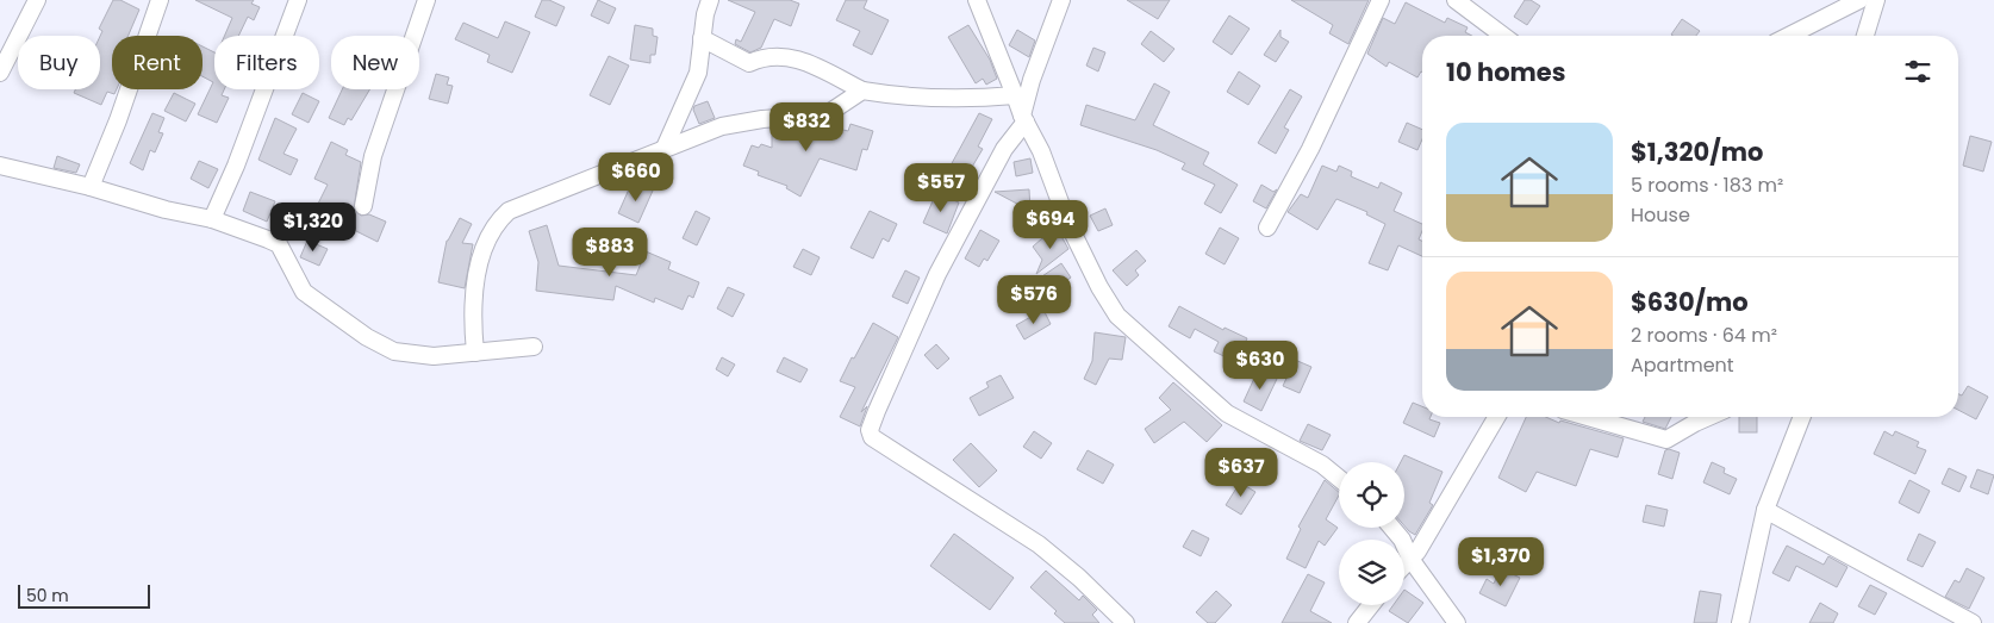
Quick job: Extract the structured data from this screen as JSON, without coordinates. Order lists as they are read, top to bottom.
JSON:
{
  "scale_bar": "50 m",
  "page": {
    "chip": [
      "Buy",
      "Rent",
      "Filters",
      "New"
    ],
    "heading": "10 homes",
    "price": [
      "$832",
      "$660",
      "$557",
      "$694",
      "$1,320",
      "$883",
      "$576",
      "$630",
      "$637",
      "$1,370"
    ],
    "list": [
      {
        "name": "$1,320/mo",
        "note": "5 rooms · 183 m² · House"
      },
      {
        "name": "$630/mo",
        "note": "2 rooms · 64 m² · Apartment"
      }
    ],
    "scale": "50 m"
  }
}
